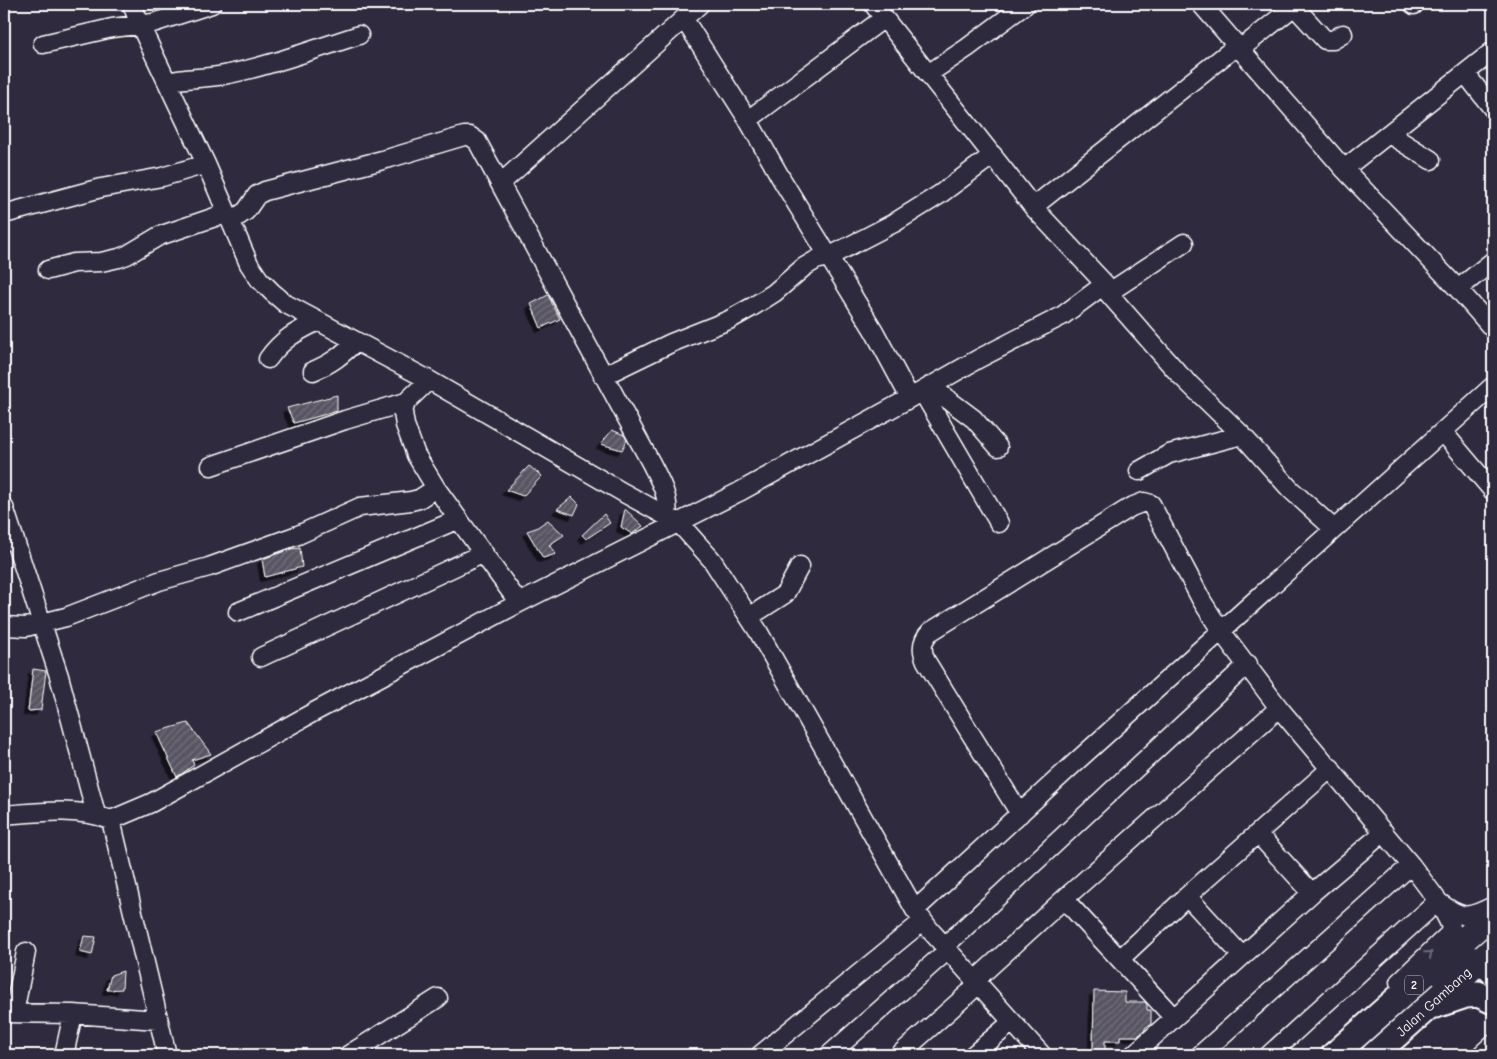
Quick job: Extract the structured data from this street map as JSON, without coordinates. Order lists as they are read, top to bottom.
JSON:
{
  "streets": {
    "highway": ["2", "Jalan Gambang"]
  }
}
